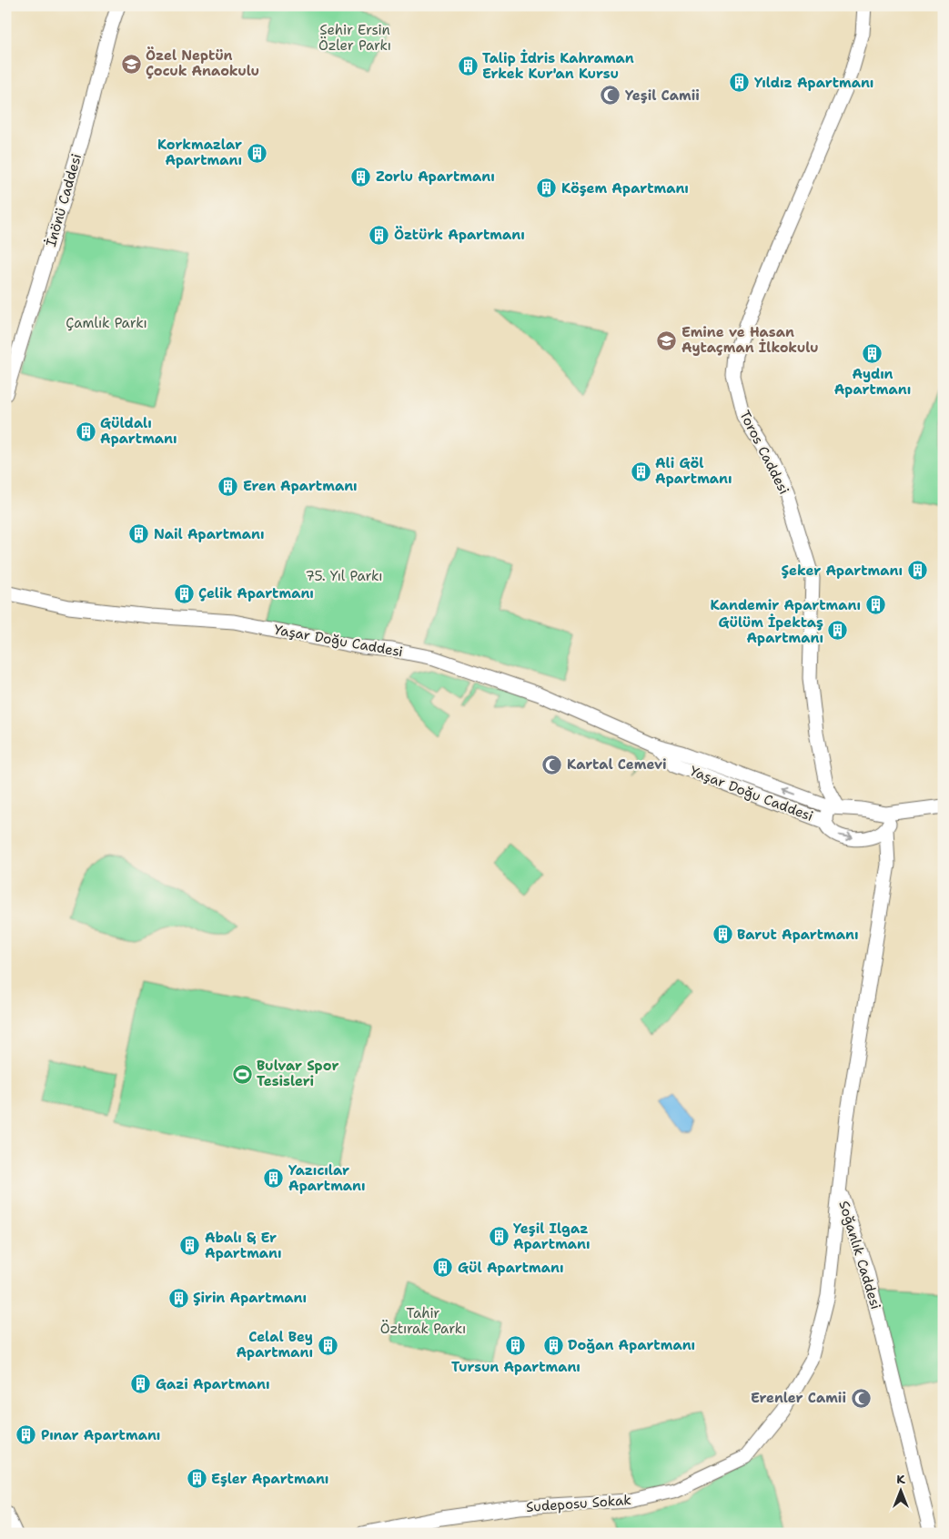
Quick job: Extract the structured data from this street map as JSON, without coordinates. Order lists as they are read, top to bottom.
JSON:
{
  "streets": {
    "street": [
      "İnönü Caddesi",
      "Toros Caddesi",
      "Yaşar Doğu Caddesi",
      "Soğanlık Caddesi",
      "Sudeposu Sokak"
    ]
  },
  "crossings": [
    ["Toros Caddesi", "Yaşar Doğu Caddesi"],
    ["Yaşar Doğu Caddesi", "Soğanlık Caddesi"],
    ["Soğanlık Caddesi", "Sudeposu Sokak"]
  ],
  "parks": [
    "Şehir Ersin Özler Parkı",
    "Çamlık Parkı",
    "75. Yıl Parkı",
    "Tahir Öztırak Parkı"
  ],
  "places": {
    "school or university": ["Özel Neptün Çocuk Anaokulu", "Emine ve Hasan Aytaçman İlkokulu"],
    "building": [
      "Talip İdris Kahraman Erkek Kur'an Kursu",
      "Yıldız Apartmanı",
      "Korkmazlar Apartmanı",
      "Zorlu Apartmanı",
      "Köşem Apartmanı",
      "Öztürk Apartmanı",
      "Aydın Apartmanı",
      "Güldalı Apartmanı",
      "Ali Göl Apartmanı",
      "Eren Apartmanı",
      "Nail Apartmanı",
      "Şeker Apartmanı",
      "Çelik Apartmanı",
      "Kandemir Apartmanı",
      "Gülüm İpektaş Apartmanı",
      "Barut Apartmanı",
      "Yazıcılar Apartmanı",
      "Yeşil Ilgaz Apartmanı",
      "Abalı & Er Apartmanı",
      "Gül Apartmanı",
      "Şirin Apartmanı",
      "Celal Bey Apartmanı",
      "Doğan Apartmanı",
      "Tursun Apartmanı",
      "Gazi Apartmanı",
      "Pınar Apartmanı",
      "Eşler Apartmanı"
    ],
    "mosque": ["Yeşil Camii", "Kartal Cemevi", "Erenler Camii"],
    "sports": ["Bulvar Spor Tesisleri"]
  },
  "north": "top"
}
